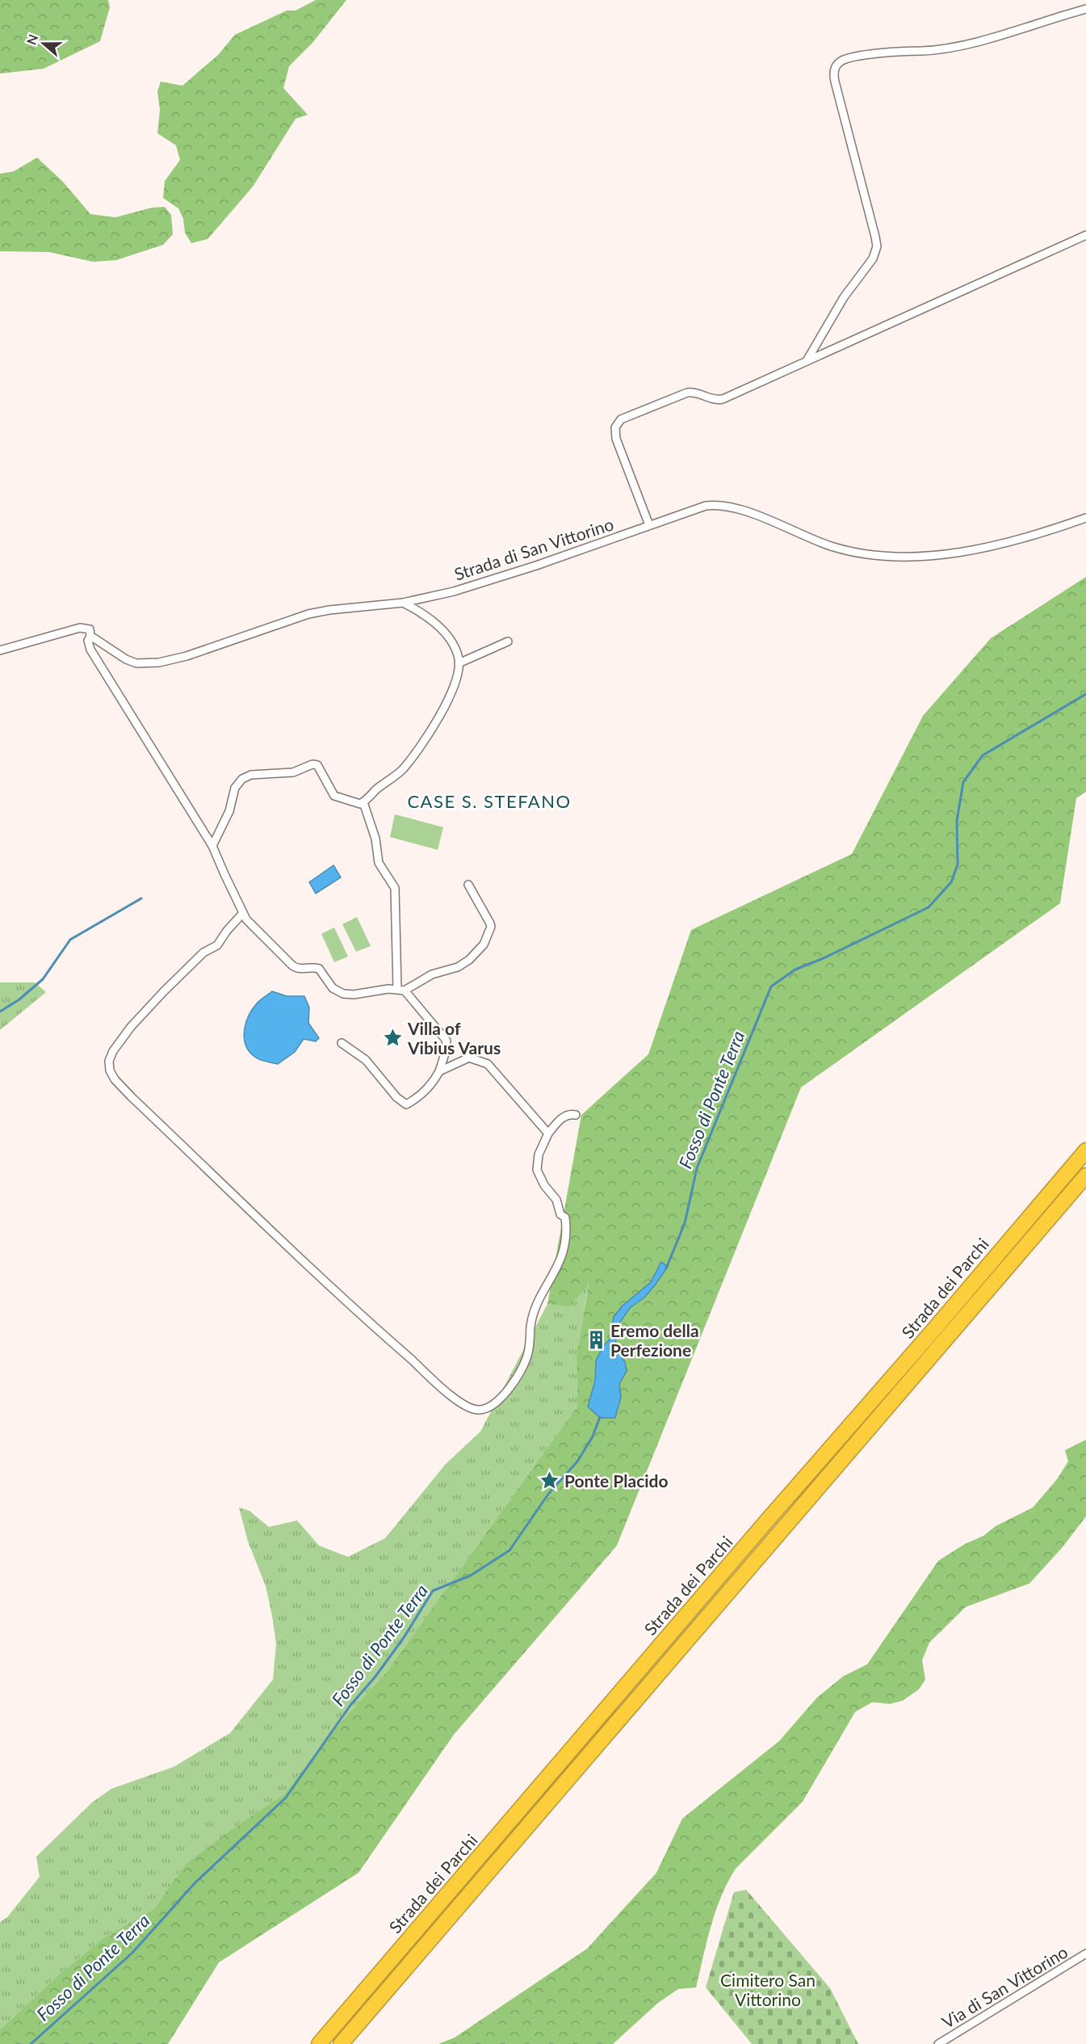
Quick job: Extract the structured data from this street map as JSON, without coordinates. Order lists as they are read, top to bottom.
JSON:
{
  "streets": {
    "highway": ["Strada dei Parchi"],
    "street": ["Strada di San Vittorino", "Via di San Vittorino"]
  },
  "districts": ["CASE S. STEFANO"],
  "water": ["Fosso di Ponte Terra"],
  "parks": ["Cimitero San Vittorino"],
  "places": {
    "place": ["Villa of Vibius Varus", "Ponte Placido"],
    "building": ["Eremo della Perfezione"]
  },
  "north": "left"
}
